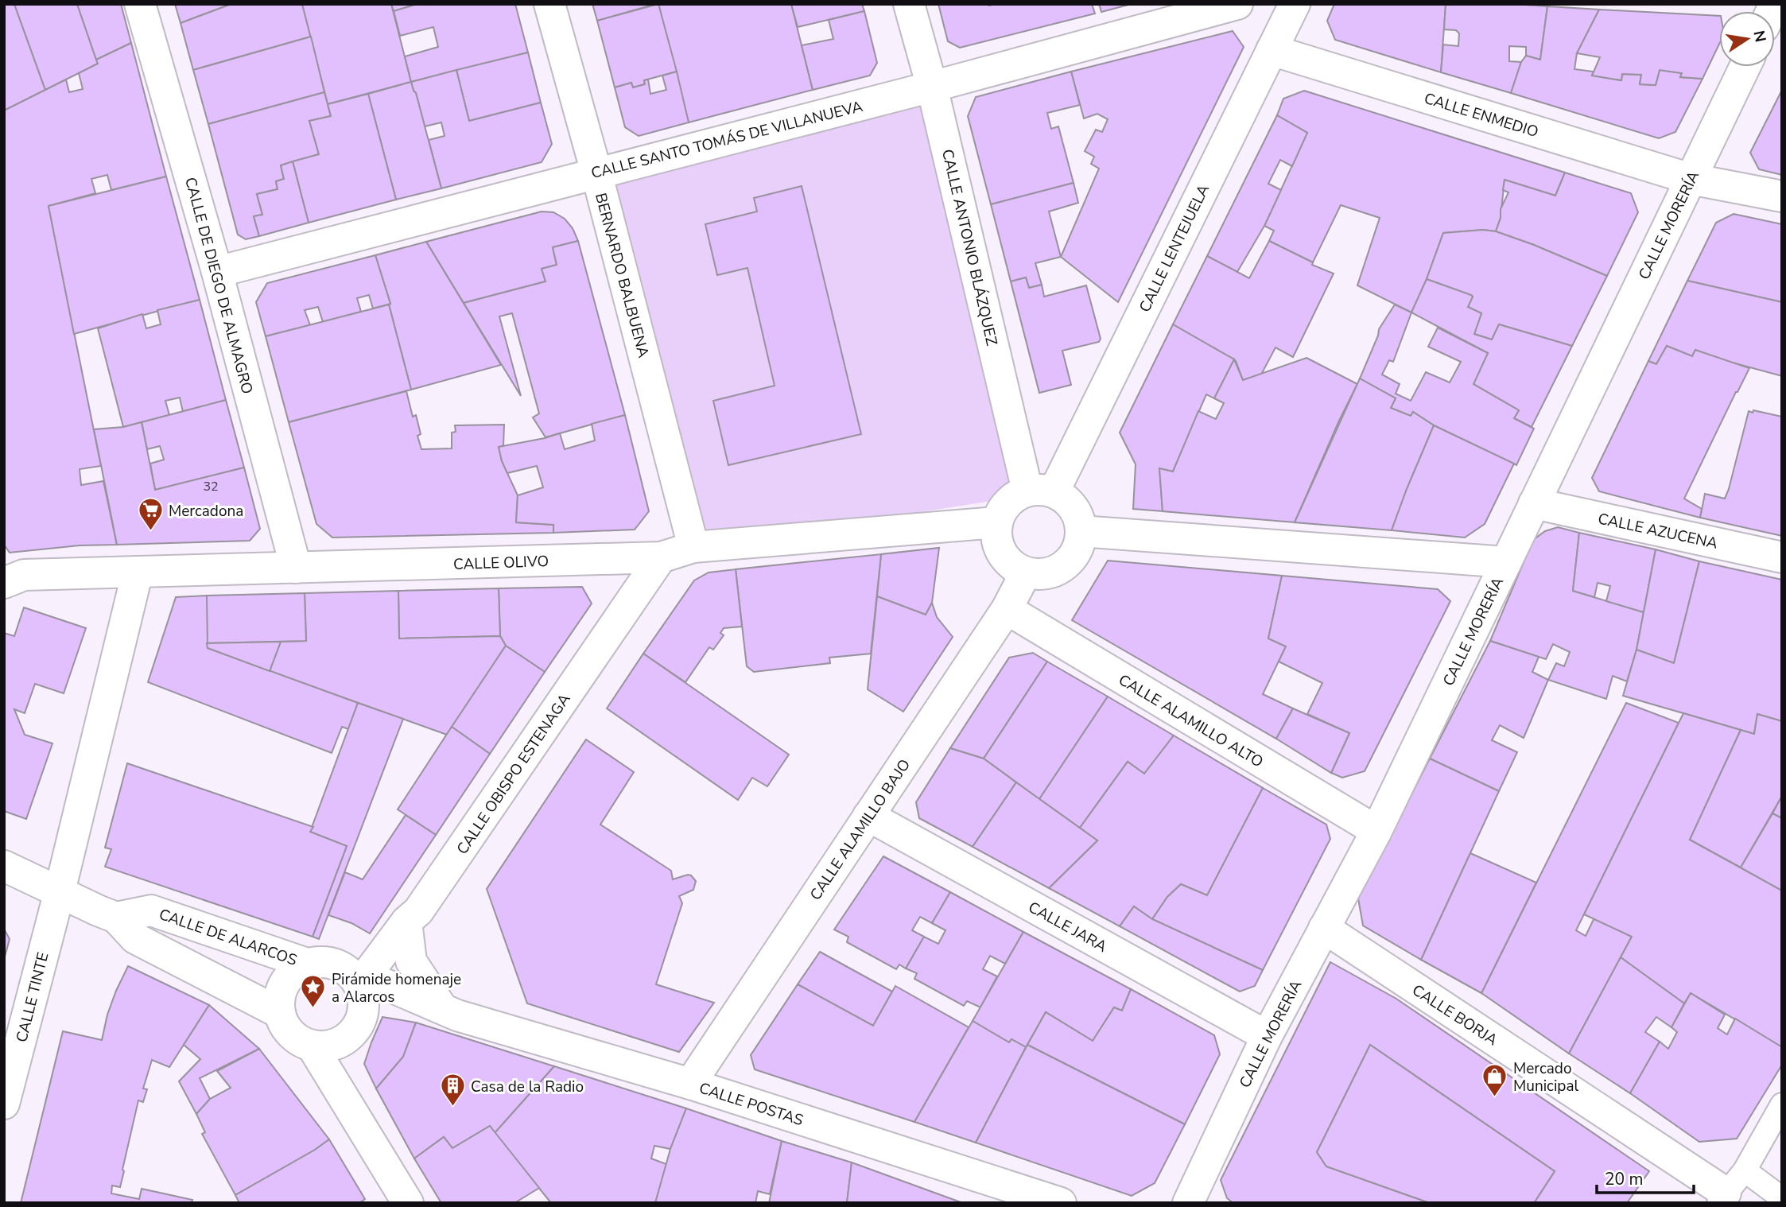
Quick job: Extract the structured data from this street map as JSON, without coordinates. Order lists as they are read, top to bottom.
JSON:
{
  "streets": {
    "street": [
      "CALLE ENMEDIO",
      "CALLE SANTO TOMÁS DE VILLANUEVA",
      "CALLE MORERÍA",
      "CALLE ANTONIO BLÁZQUEZ",
      "CALLE LENTEJUELA",
      "BERNARDO BALBUENA",
      "CALLE DE DIEGO DE ALMAGRO",
      "CALLE AZUCENA",
      "CALLE OLIVO",
      "CALLE ALAMILLO ALTO",
      "CALLE OBISPO ESTENAGA",
      "CALLE ALAMILLO BAJO",
      "CALLE JARA",
      "CALLE DE ALARCOS",
      "CALLE TINTE",
      "CALLE BORJA",
      "CALLE POSTAS"
    ]
  },
  "crossings": [
    ["CALLE ENMEDIO", "CALLE MORERÍA"],
    ["CALLE ENMEDIO", "CALLE LENTEJUELA"],
    ["CALLE SANTO TOMÁS DE VILLANUEVA", "CALLE ANTONIO BLÁZQUEZ"],
    ["CALLE SANTO TOMÁS DE VILLANUEVA", "BERNARDO BALBUENA"],
    ["CALLE SANTO TOMÁS DE VILLANUEVA", "CALLE DE DIEGO DE ALMAGRO"],
    ["CALLE MORERÍA", "CALLE AZUCENA"],
    ["CALLE MORERÍA", "CALLE ALAMILLO ALTO"],
    ["CALLE MORERÍA", "CALLE JARA"],
    ["CALLE MORERÍA", "CALLE BORJA"],
    ["CALLE ANTONIO BLÁZQUEZ", "CALLE LENTEJUELA"],
    ["CALLE ANTONIO BLÁZQUEZ", "CALLE OLIVO"],
    ["CALLE ANTONIO BLÁZQUEZ", "CALLE ALAMILLO BAJO"],
    ["CALLE LENTEJUELA", "CALLE OLIVO"],
    ["CALLE LENTEJUELA", "CALLE ALAMILLO BAJO"],
    ["BERNARDO BALBUENA", "CALLE OLIVO"],
    ["CALLE DE DIEGO DE ALMAGRO", "CALLE OLIVO"],
    ["CALLE OLIVO", "CALLE OBISPO ESTENAGA"],
    ["CALLE OLIVO", "CALLE ALAMILLO BAJO"],
    ["CALLE OLIVO", "CALLE TINTE"],
    ["CALLE ALAMILLO ALTO", "CALLE ALAMILLO BAJO"],
    ["CALLE OBISPO ESTENAGA", "CALLE DE ALARCOS"],
    ["CALLE OBISPO ESTENAGA", "CALLE POSTAS"],
    ["CALLE ALAMILLO BAJO", "CALLE JARA"],
    ["CALLE ALAMILLO BAJO", "CALLE POSTAS"],
    ["CALLE DE ALARCOS", "CALLE POSTAS"]
  ],
  "places": {
    "supermarket": ["Mercadona"],
    "place": ["Pirámide homenaje a Alarcos"],
    "shop": ["Mercado Municipal"],
    "building": ["Casa de la Radio"]
  },
  "house_numbers": ["32"],
  "scale_bar": "20 m",
  "north": "right"
}
